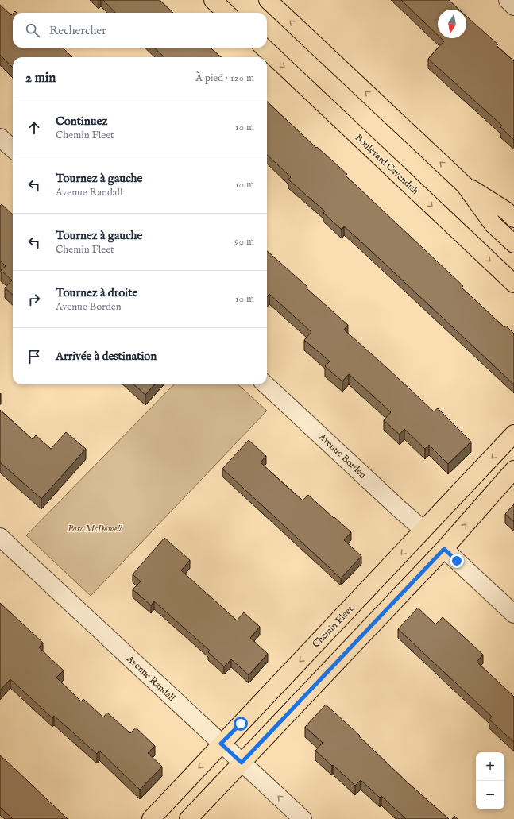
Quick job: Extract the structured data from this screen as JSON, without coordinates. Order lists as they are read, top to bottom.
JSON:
{
  "streets": {
    "main road": ["Boulevard Cavendish", "Chemin Fleet"],
    "street": ["Avenue Borden", "Avenue Randall"]
  },
  "crossings": [
    ["Avenue Borden", "Chemin Fleet"],
    ["Chemin Fleet", "Avenue Randall"]
  ],
  "parks": ["Parc McDowell"],
  "north": "bottom",
  "page": {
    "search": "Rechercher",
    "heading": ["2 min", "À pied · 120 m"],
    "list": [
      ["Continuez", "Chemin Fleet", "10 m"],
      ["Tournez à gauche", "Avenue Randall", "10 m"],
      ["Tournez à gauche", "Chemin Fleet", "90 m"],
      ["Tournez à droite", "Avenue Borden", "10 m"],
      "Arrivée à destination"
    ],
    "map_buttons": ["+", "−"]
  }
}
